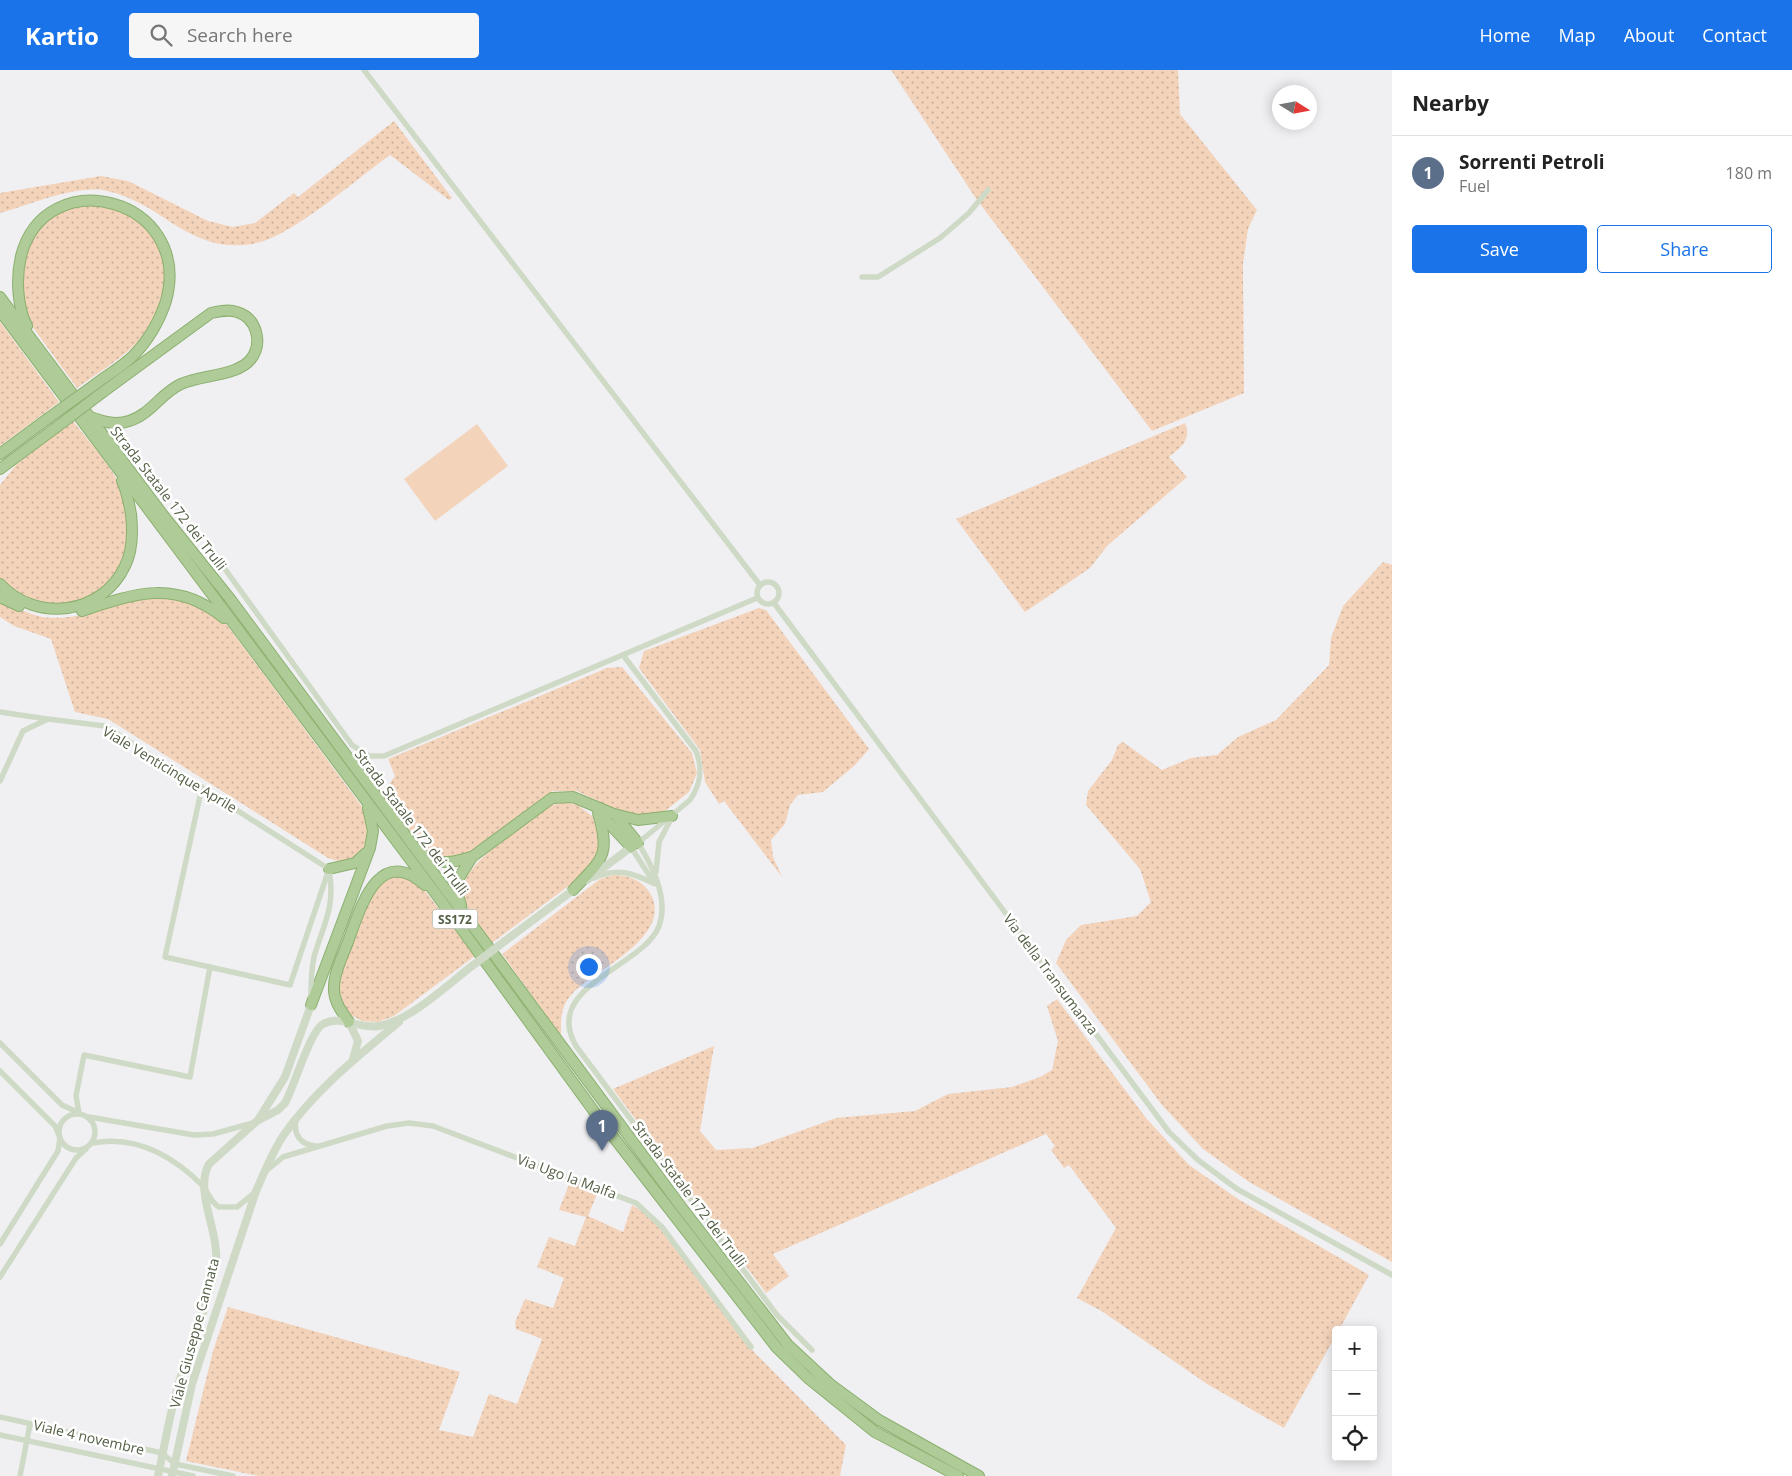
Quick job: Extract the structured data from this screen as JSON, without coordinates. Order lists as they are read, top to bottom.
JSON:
{
  "streets": {
    "highway": ["Strada Statale 172 dei Trulli", "SS172"],
    "street": [
      "Viale Venticinque Aprile",
      "Via della Transumanza",
      "Via Ugo la Malfa",
      "Viale Giuseppe Cannata",
      "Viale 4 novembre"
    ]
  },
  "crossings": [
    ["Via Ugo la Malfa", "Viale Giuseppe Cannata"],
    ["Viale Giuseppe Cannata", "Viale 4 novembre"]
  ],
  "north": "right",
  "page": {
    "header": "Kartio",
    "search": "Search here",
    "nav": [
      "Home",
      "Map",
      "About",
      "Contact"
    ],
    "heading": "Nearby",
    "list": [
      {
        "mark": "1",
        "name": "Sorrenti Petroli",
        "note": "Fuel",
        "value": "180 m"
      }
    ],
    "buttons": ["Save", "Share"],
    "pins": "1",
    "map_buttons": ["+", "−"]
  }
}
